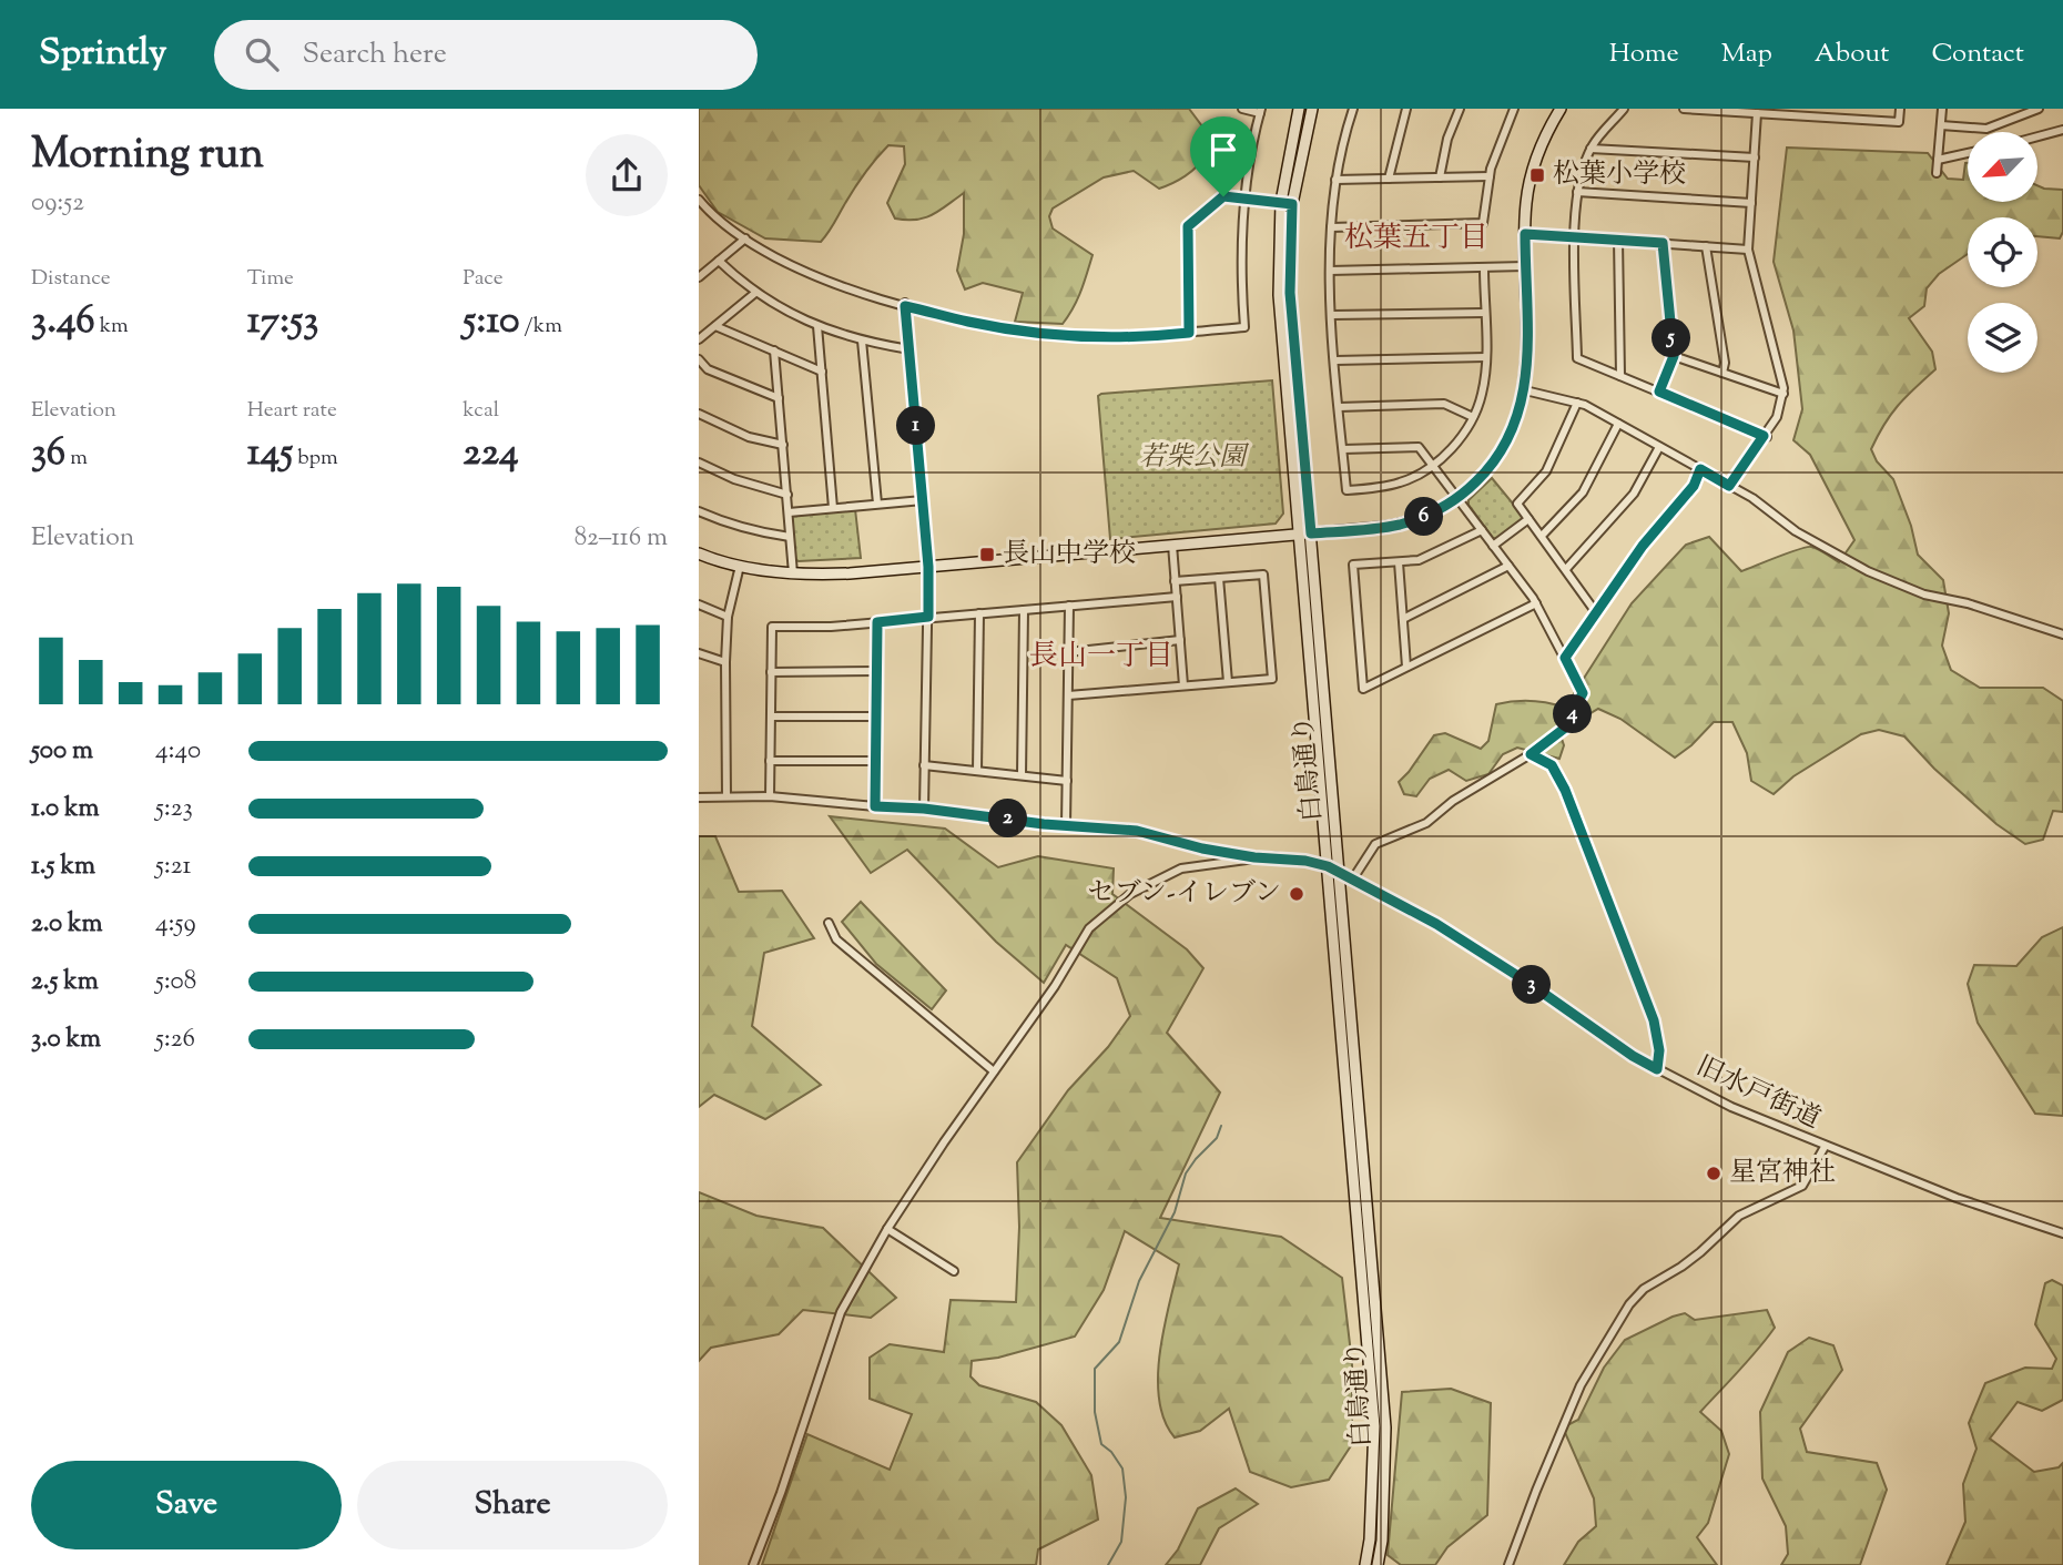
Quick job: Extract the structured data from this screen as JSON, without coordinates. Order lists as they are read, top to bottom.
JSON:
{
  "streets": {
    "main road": ["白鳥通り"],
    "street": ["旧水戸街道"]
  },
  "crossings": [
    ["白鳥通り", "旧水戸街道"]
  ],
  "districts": ["松葉五丁目", "長山一丁目"],
  "parks": ["若柴公園"],
  "places": {
    "transit": ["松葉小学校", "長山中学校"],
    "other": ["セブン-イレブン", "星宮神社"]
  },
  "north": "bottom left",
  "page": {
    "header": "Sprintly",
    "search": "Search here",
    "nav": [
      "Home",
      "Map",
      "About",
      "Contact"
    ],
    "heading": ["Morning run", "09:52"],
    "stats": [
      ["Distance", "3.46 km"],
      ["Time", "17:53"],
      ["Pace", "5:10 /km"],
      ["Elevation", "36 m"],
      ["Heart rate", "145 bpm"],
      ["kcal", "224"]
    ],
    "pins": [
      "5",
      "1",
      "6",
      "4",
      "2",
      "3"
    ],
    "chart": ["Elevation", "82–116 m"],
    "list": [
      {
        "name": "500 m",
        "note": "4:40"
      },
      {
        "name": "1.0 km",
        "note": "5:23"
      },
      {
        "name": "1.5 km",
        "note": "5:21"
      },
      {
        "name": "2.0 km",
        "note": "4:59"
      },
      {
        "name": "2.5 km",
        "note": "5:08"
      },
      {
        "name": "3.0 km",
        "note": "5:26"
      }
    ],
    "buttons": ["Save", "Share"]
  }
}
